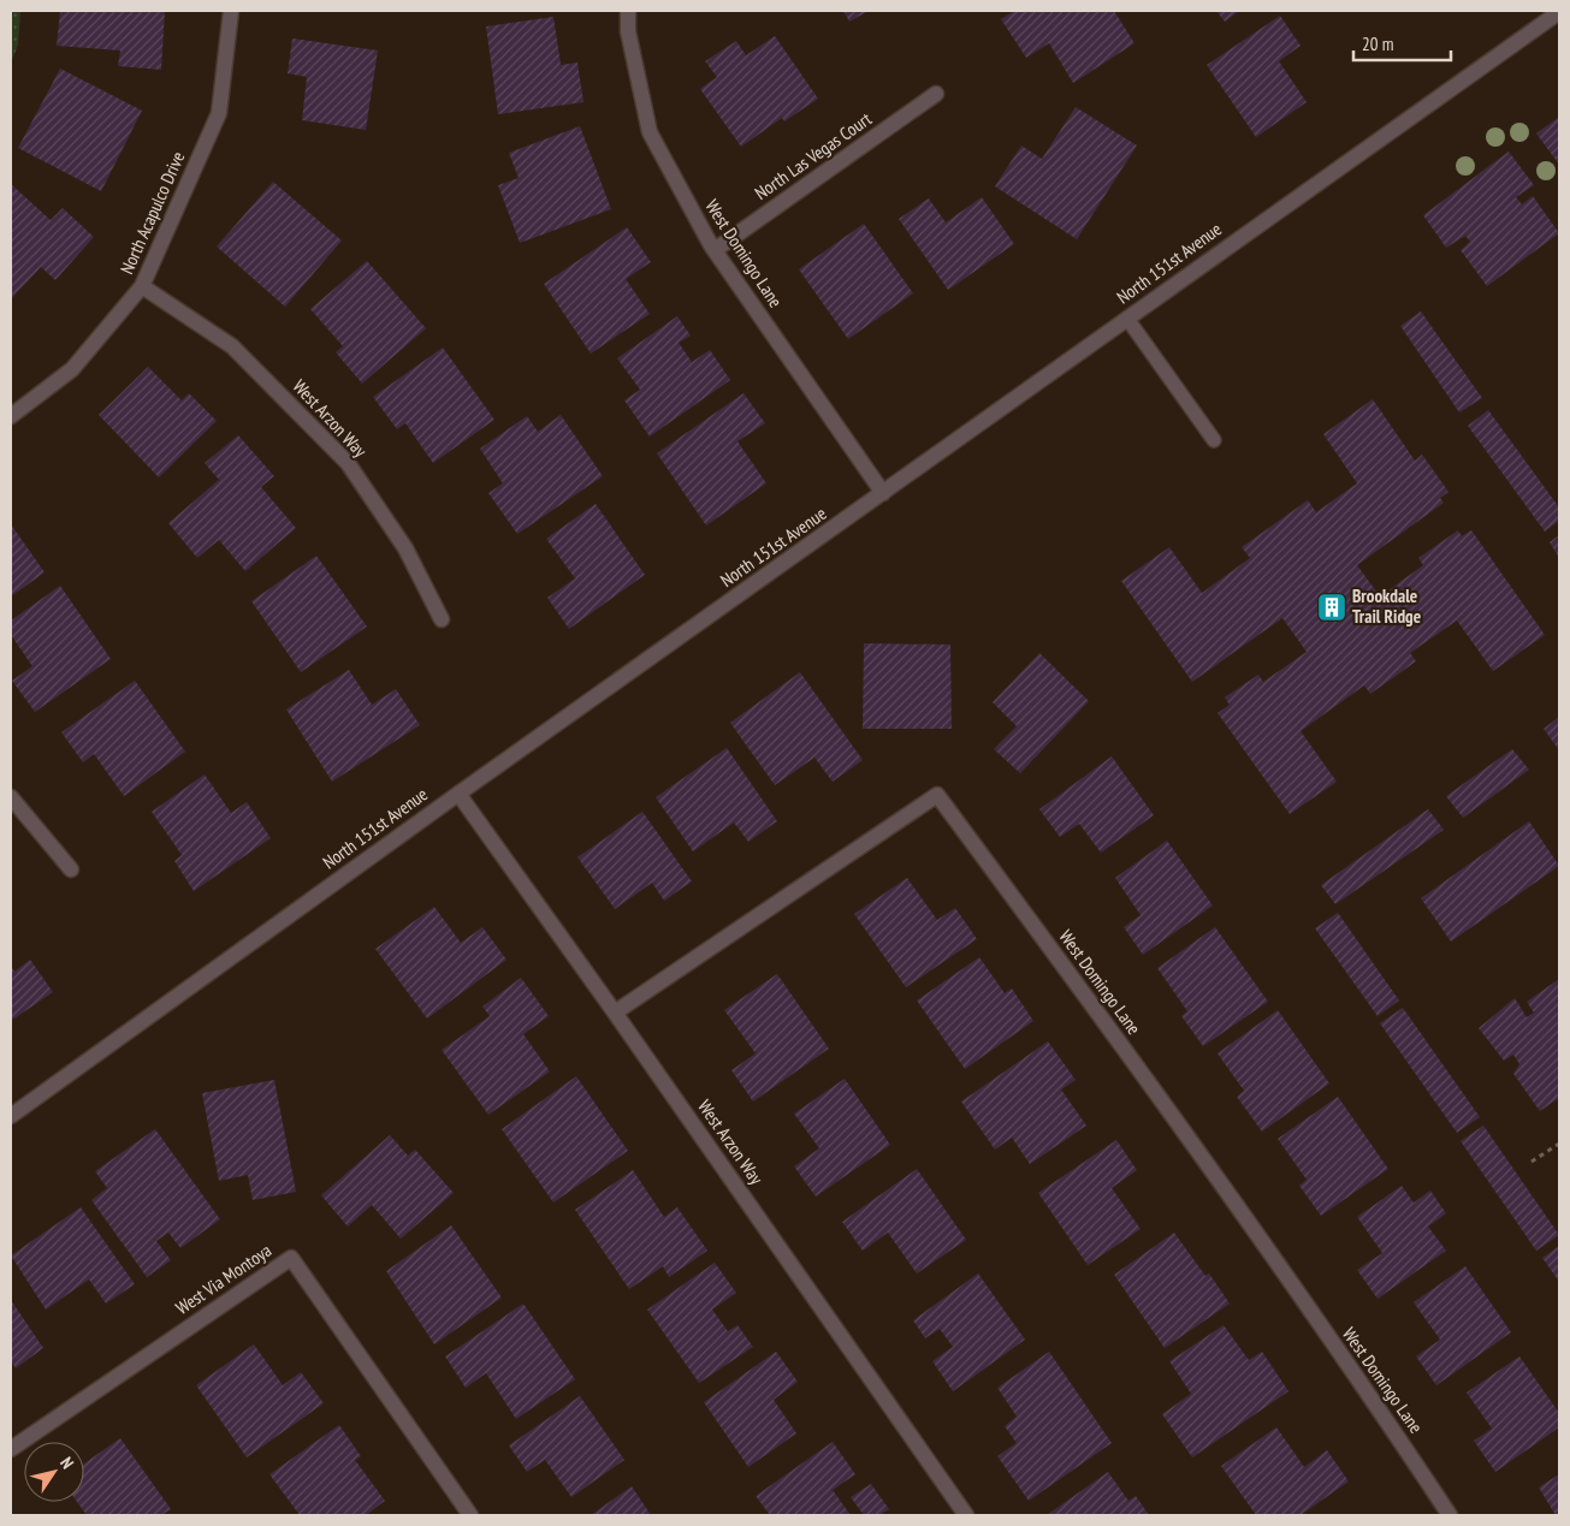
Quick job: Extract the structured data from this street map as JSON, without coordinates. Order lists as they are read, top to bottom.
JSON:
{
  "streets": {
    "street": [
      "North Las Vegas Court",
      "North Acapulco Drive",
      "West Domingo Lane",
      "North 151st Avenue",
      "West Arzon Way",
      "West Via Montoya"
    ]
  },
  "crossings": [
    ["North Las Vegas Court", "West Domingo Lane"],
    ["North Acapulco Drive", "West Arzon Way"],
    ["West Domingo Lane", "North 151st Avenue"],
    ["West Domingo Lane", "West Arzon Way"],
    ["North 151st Avenue", "West Arzon Way"]
  ],
  "places": {
    "building": ["Brookdale Trail Ridge"]
  },
  "scale_bar": "20 m",
  "north": "top right"
}
